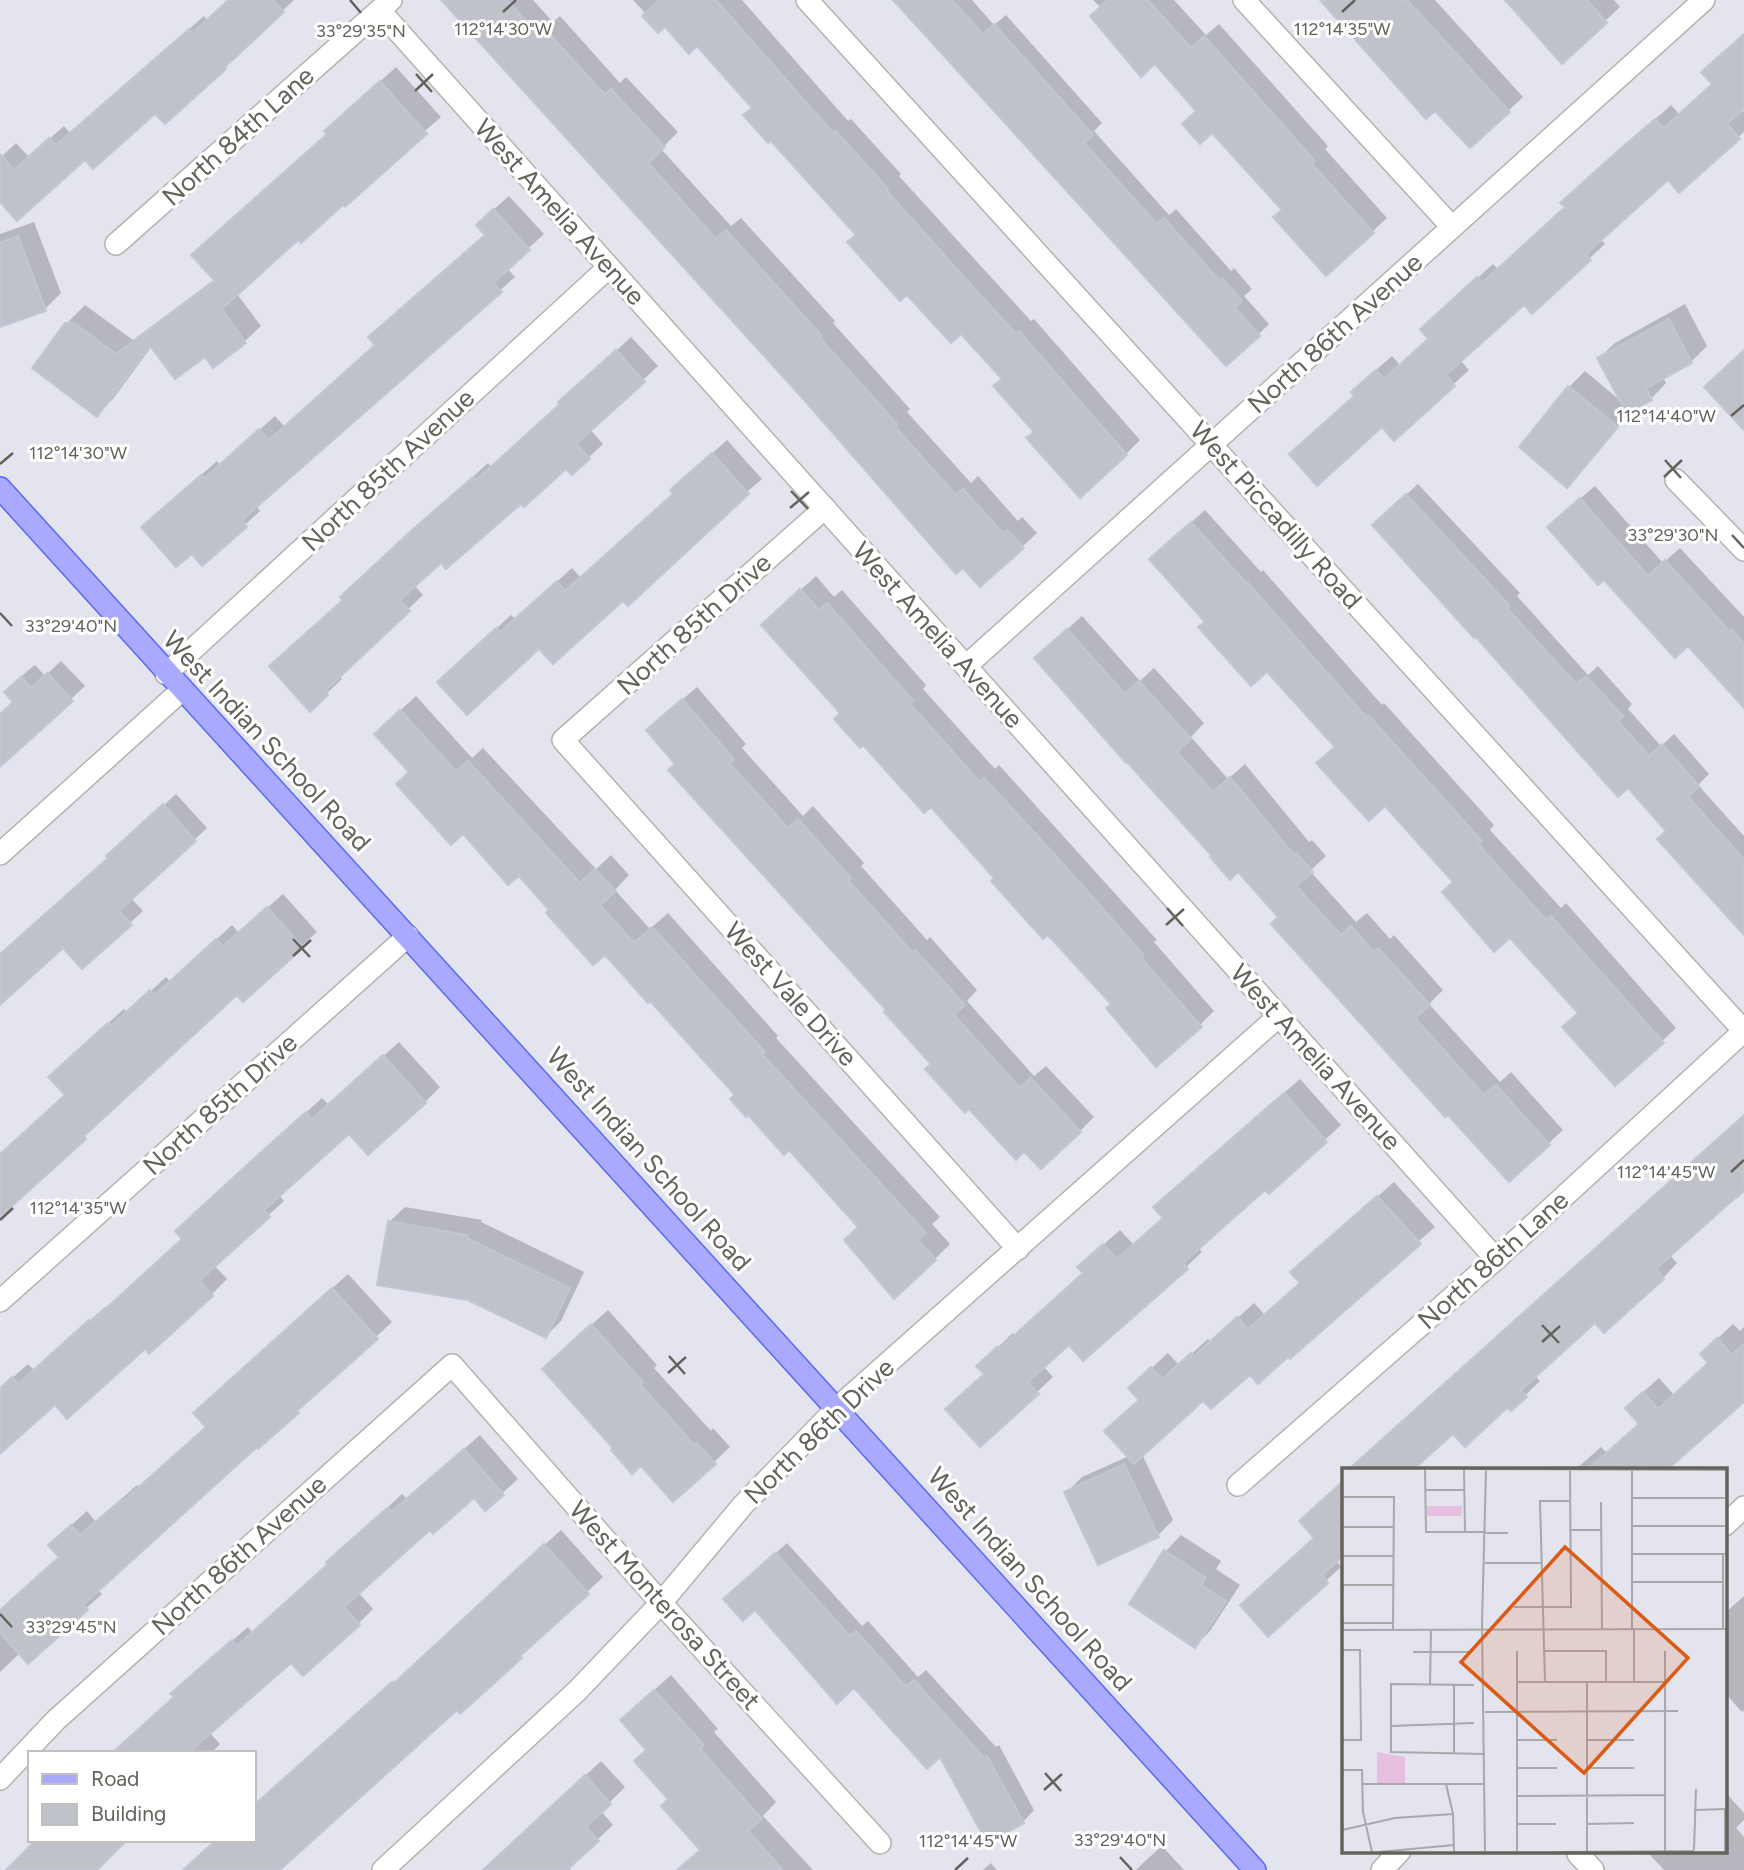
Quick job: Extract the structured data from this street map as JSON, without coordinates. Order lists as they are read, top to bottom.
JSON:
{
  "streets": {
    "main road": ["West Indian School Road"],
    "street": [
      "North 84th Lane",
      "West Amelia Avenue",
      "North 86th Avenue",
      "North 85th Avenue",
      "West Piccadilly Road",
      "North 85th Drive",
      "West Vale Drive",
      "North 86th Lane",
      "North 86th Drive",
      "West Monterosa Street"
    ]
  },
  "crossings": [
    ["North 84th Lane", "West Amelia Avenue"],
    ["West Amelia Avenue", "North 86th Avenue"],
    ["West Amelia Avenue", "North 85th Avenue"],
    ["West Amelia Avenue", "North 85th Drive"],
    ["West Amelia Avenue", "North 86th Lane"],
    ["West Amelia Avenue", "North 86th Drive"],
    ["North 86th Avenue", "West Piccadilly Road"],
    ["North 86th Avenue", "West Monterosa Street"],
    ["North 85th Avenue", "West Indian School Road"],
    ["West Piccadilly Road", "North 86th Lane"],
    ["North 85th Drive", "West Indian School Road"],
    ["North 85th Drive", "West Vale Drive"],
    ["West Indian School Road", "North 86th Drive"],
    ["West Vale Drive", "North 86th Drive"],
    ["North 86th Drive", "West Monterosa Street"]
  ],
  "legend": ["Road", "Building"],
  "coordinates": [
    "112°14'30\"W",
    "112°14'35\"W",
    "33°29'35\"N",
    "112°14'40\"W",
    "33°29'30\"N",
    "33°29'40\"N",
    "112°14'45\"W",
    "33°29'45\"N"
  ]
}
